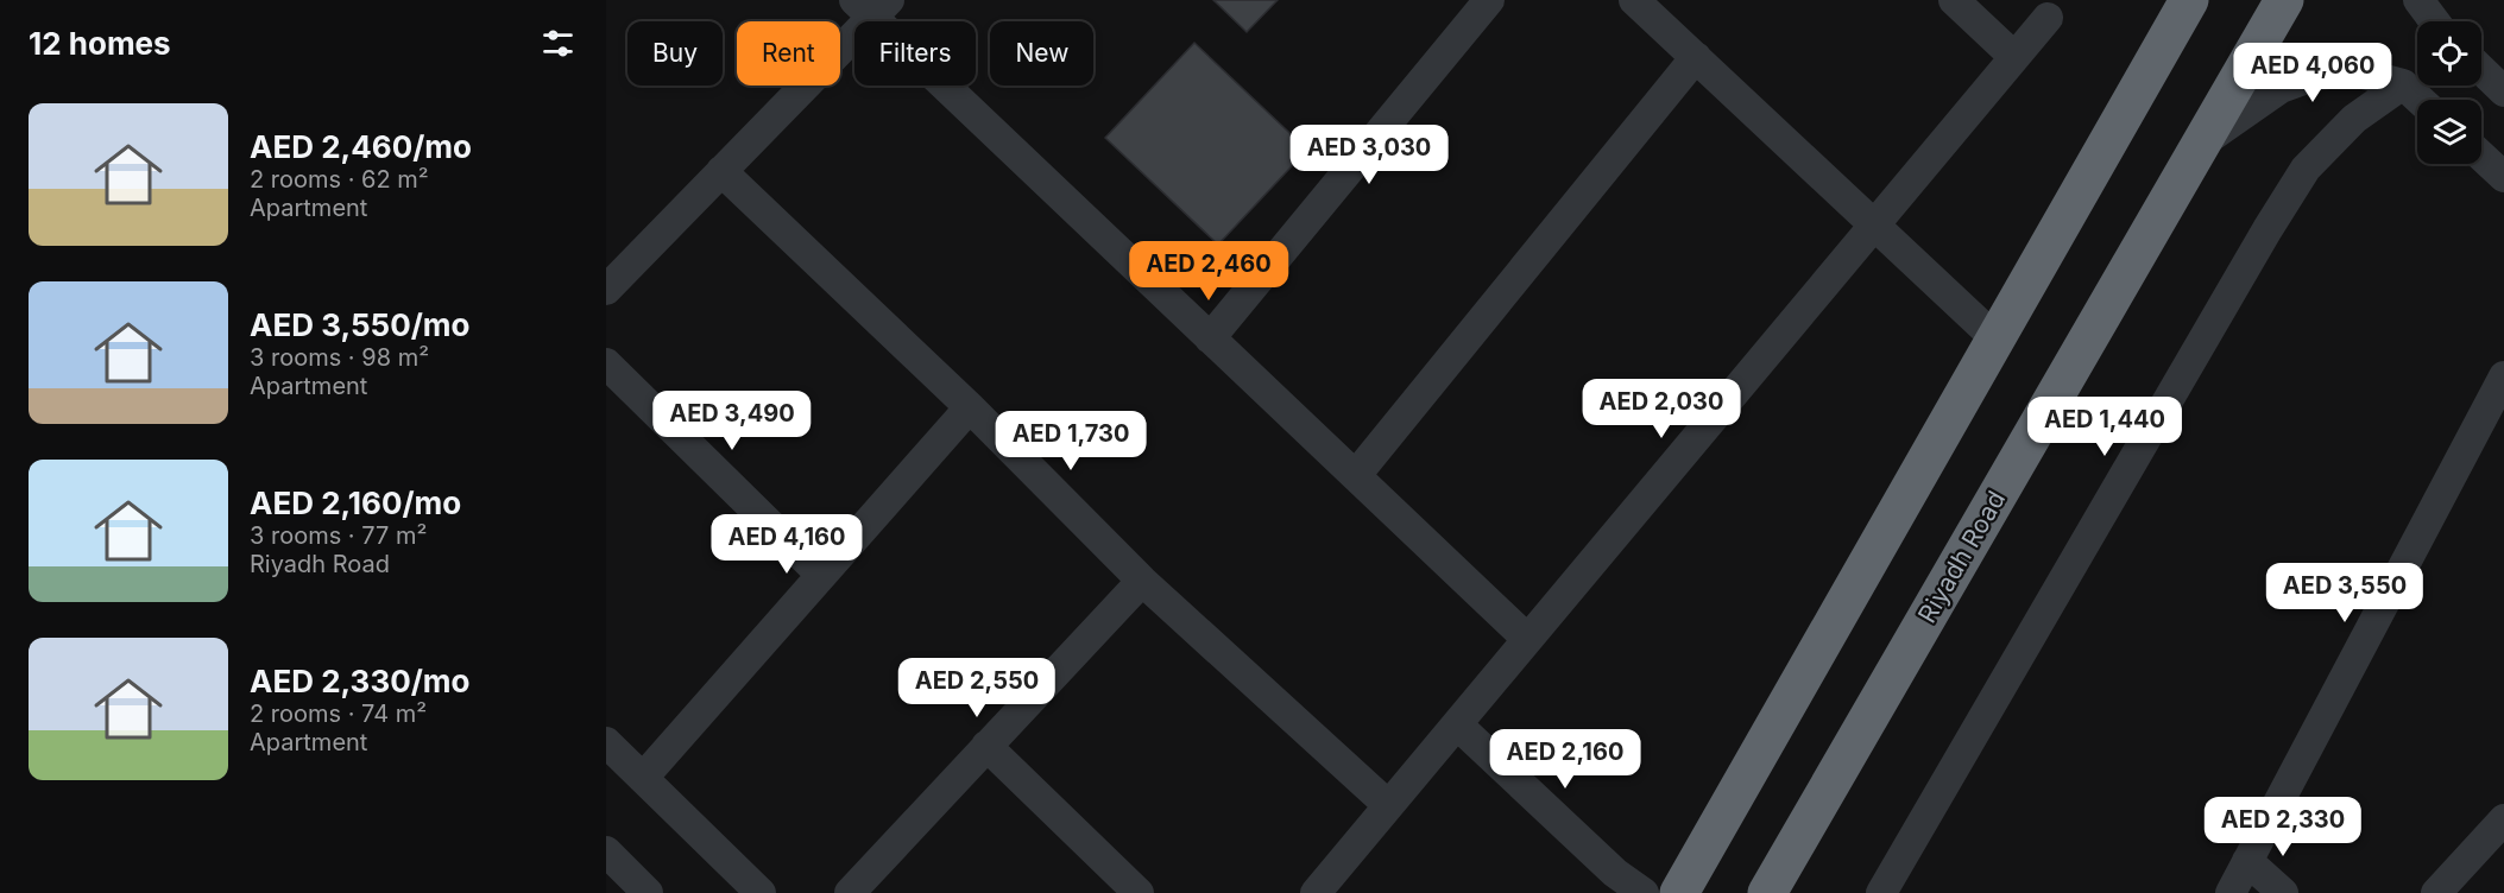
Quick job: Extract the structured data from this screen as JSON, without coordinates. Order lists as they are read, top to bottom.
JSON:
{
  "streets": {
    "highway": ["Riyadh Road"]
  },
  "page": {
    "heading": "12 homes",
    "chip": [
      "Buy",
      "Rent",
      "Filters",
      "New"
    ],
    "price": [
      "AED 4,060",
      "AED 3,030",
      "AED 2,460",
      "AED 2,030",
      "AED 3,490",
      "AED 1,440",
      "AED 1,730",
      "AED 4,160",
      "AED 3,550",
      "AED 2,550",
      "AED 2,160",
      "AED 2,330"
    ],
    "list": [
      {
        "name": "AED 2,460/mo",
        "note": "2 rooms · 62 m² · Apartment"
      },
      {
        "name": "AED 3,550/mo",
        "note": "3 rooms · 98 m² · Apartment"
      },
      {
        "name": "AED 2,160/mo",
        "note": "3 rooms · 77 m² · Riyadh Road"
      },
      {
        "name": "AED 2,330/mo",
        "note": "2 rooms · 74 m² · Apartment"
      }
    ]
  }
}
